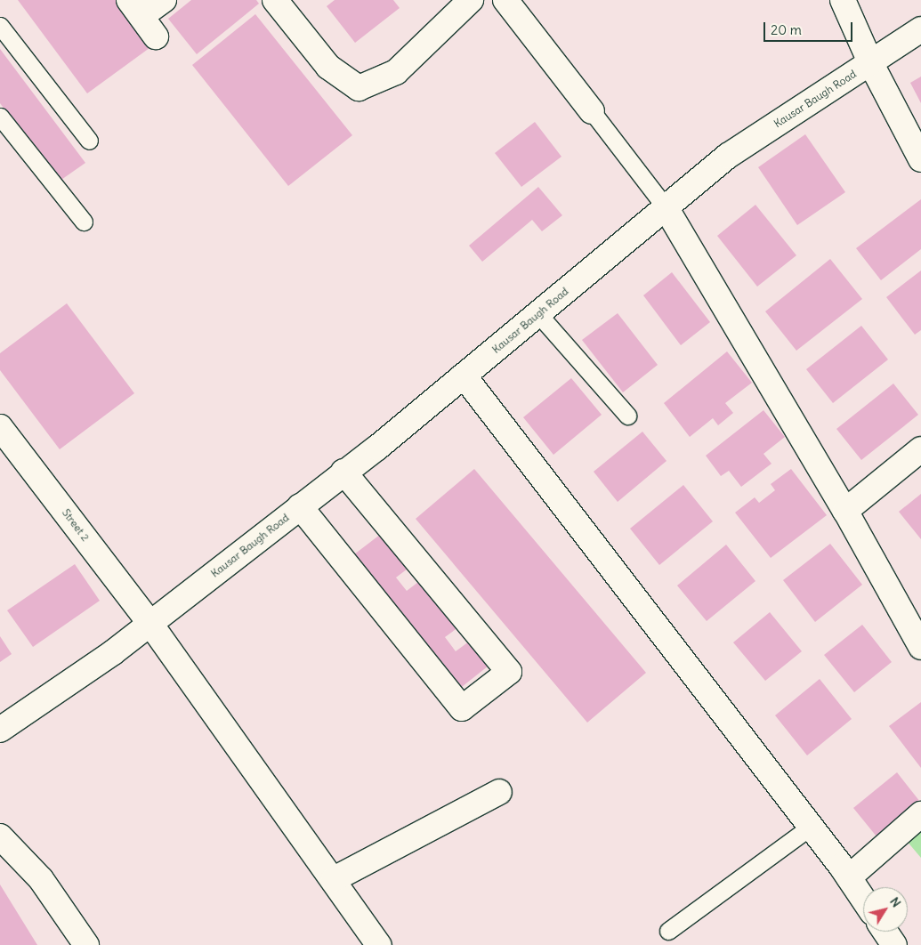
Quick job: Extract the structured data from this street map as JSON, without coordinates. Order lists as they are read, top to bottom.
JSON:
{
  "streets": {
    "street": ["Kausar Baugh Road", "Street 2"]
  },
  "crossings": [
    ["Kausar Baugh Road", "Street 2"]
  ],
  "scale_bar": "20 m",
  "north": "top right"
}
